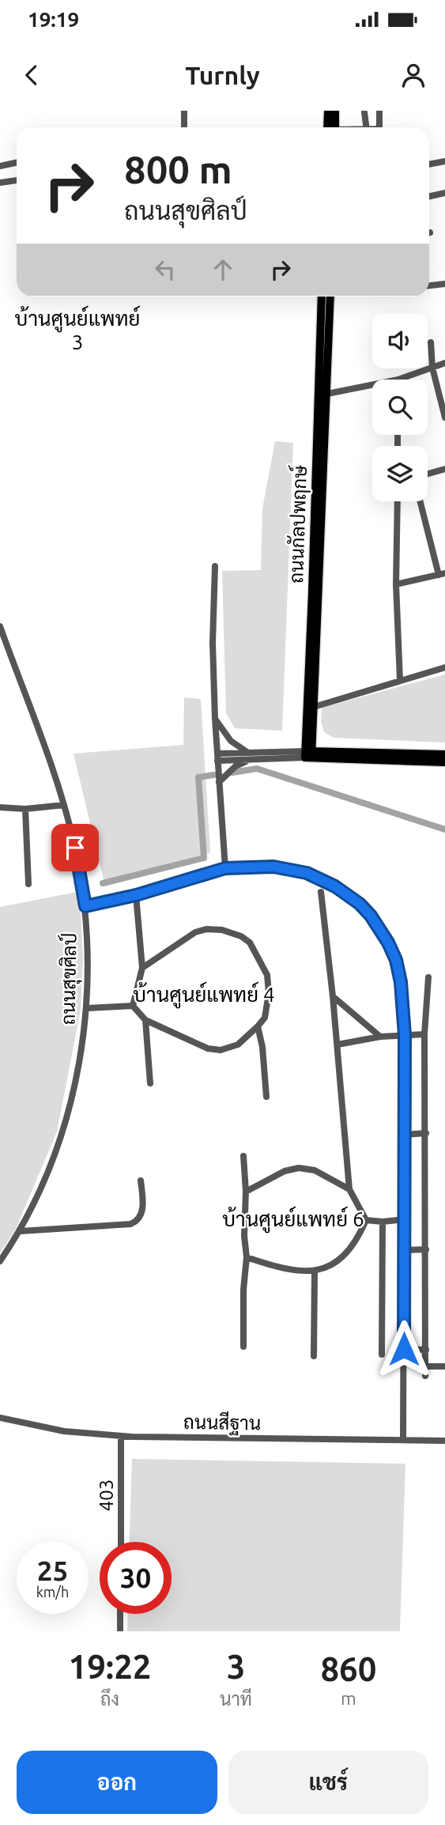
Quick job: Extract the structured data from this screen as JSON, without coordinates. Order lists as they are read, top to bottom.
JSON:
{
  "streets": {
    "main road": ["ถนนกัลปพฤกษ์"],
    "street": ["ถนนสุขศิลป์", "ถนนสีฐาน", "403"]
  },
  "crossings": [
    ["ถนนสีฐาน", "403"]
  ],
  "districts": ["บ้านศูนย์แพทย์ 3", "บ้านศูนย์แพทย์ 4", "บ้านศูนย์แพทย์ 6"],
  "page": {
    "status": "19:19",
    "header": "Turnly",
    "turn": ["800 m", "ถนนสุขศิลป์"],
    "speed": "25 km/h",
    "limit": "30",
    "eta": [
      "19:22",
      "ถึง",
      "3",
      "นาที",
      "860",
      "m"
    ],
    "buttons": ["ออก", "แชร์"]
  }
}
